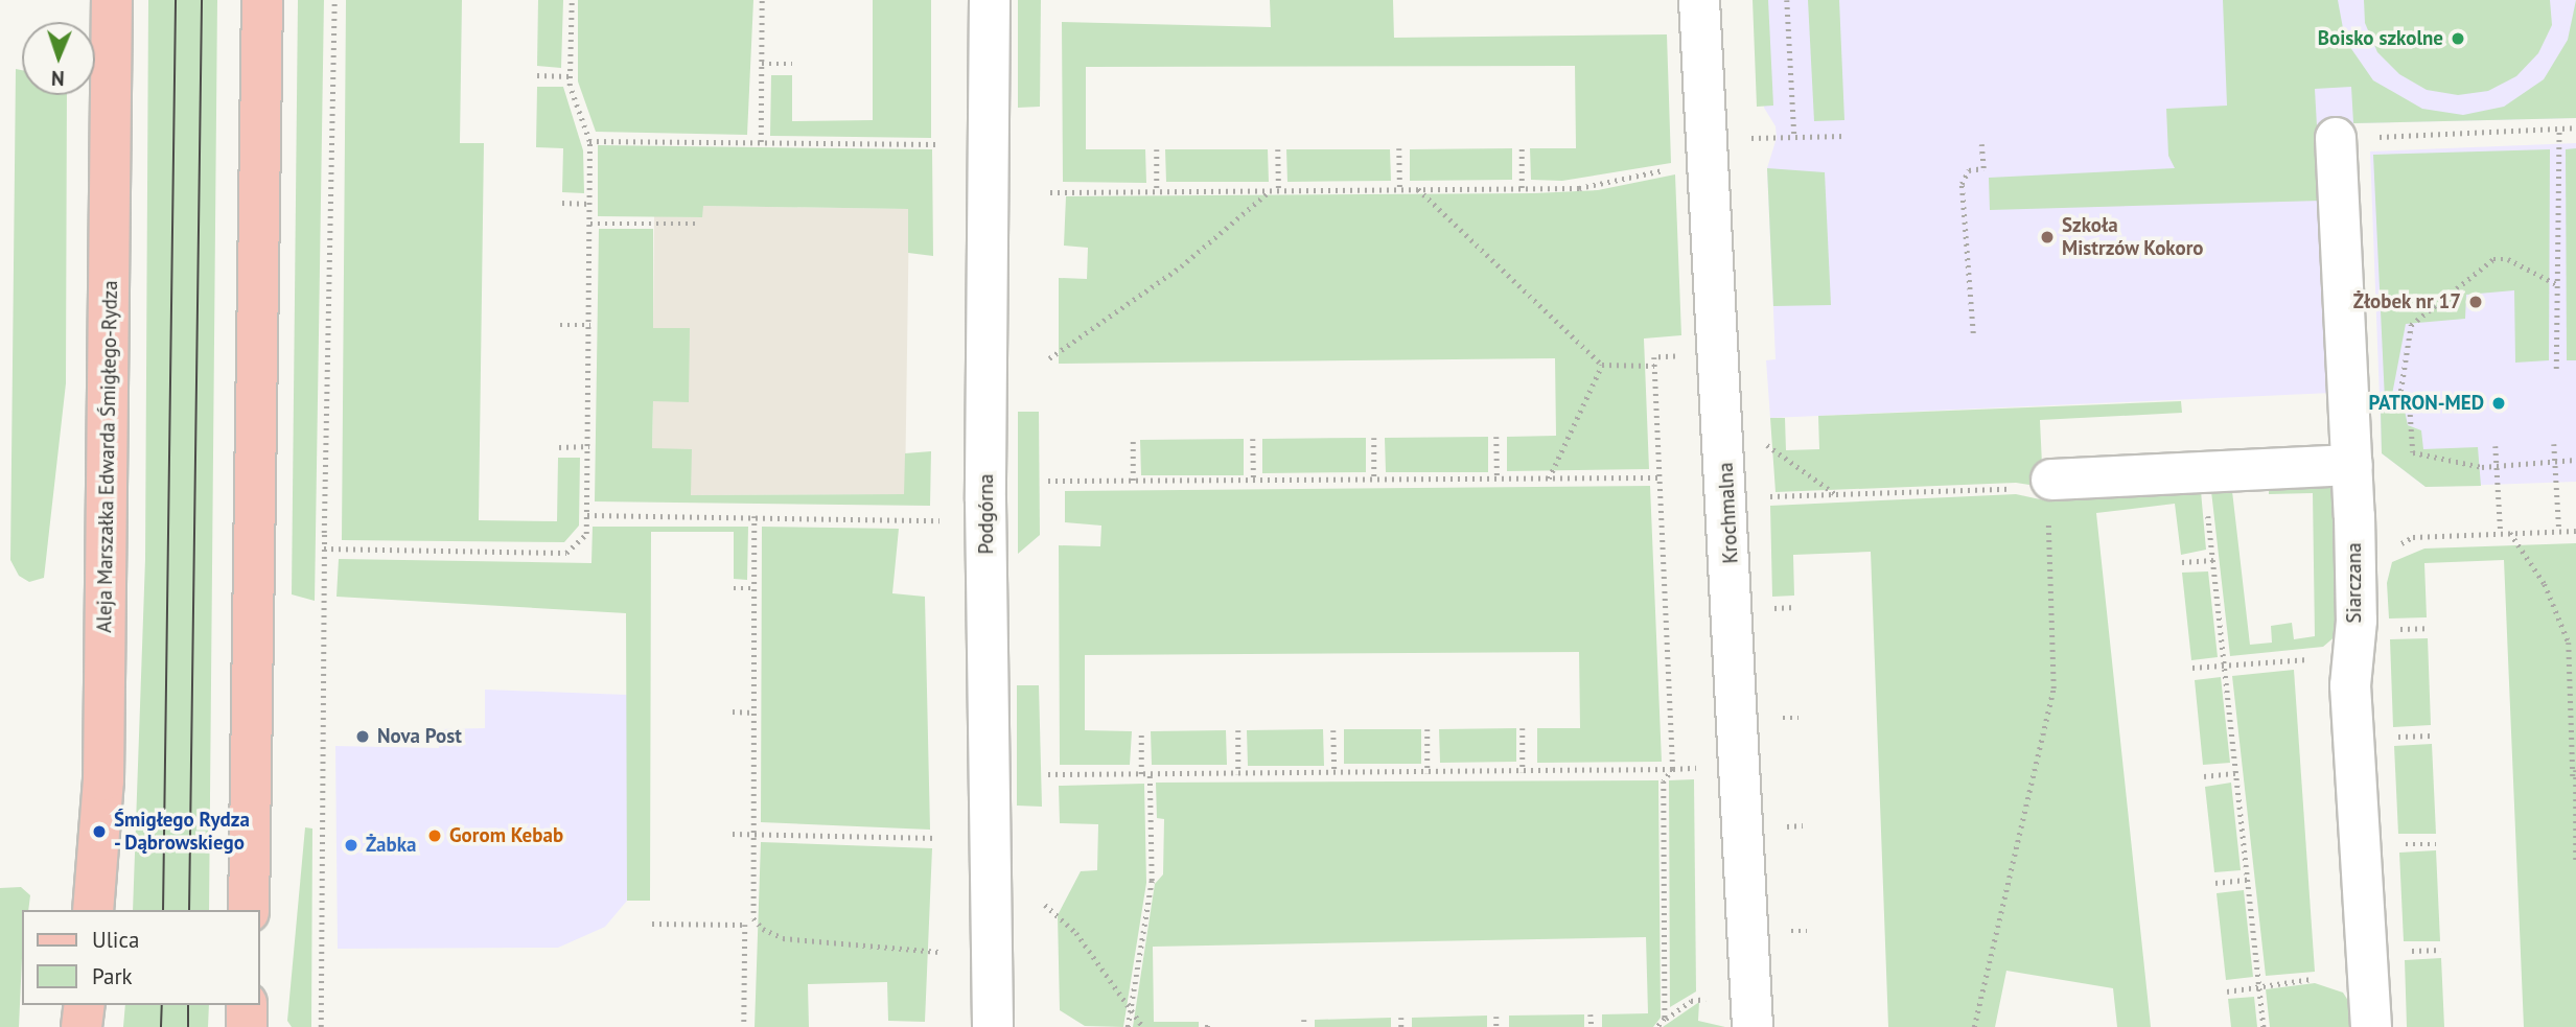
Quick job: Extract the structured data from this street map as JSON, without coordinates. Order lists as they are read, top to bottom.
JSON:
{
  "streets": {
    "main road": ["Aleja Marszałka Edwarda Śmigłego-Rydza"],
    "street": ["Krochmalna", "Podgórna", "Siarczana"]
  },
  "places": [
    "Boisko szkolne",
    "Szkoła Mistrzów Kokoro",
    "Żłobek nr 17",
    "PATRON-MED",
    "Nova Post",
    "Śmigłego Rydza - Dąbrowskiego",
    "Gorom Kebab",
    "Żabka"
  ],
  "legend": ["Ulica", "Park"],
  "north": "bottom"
}
